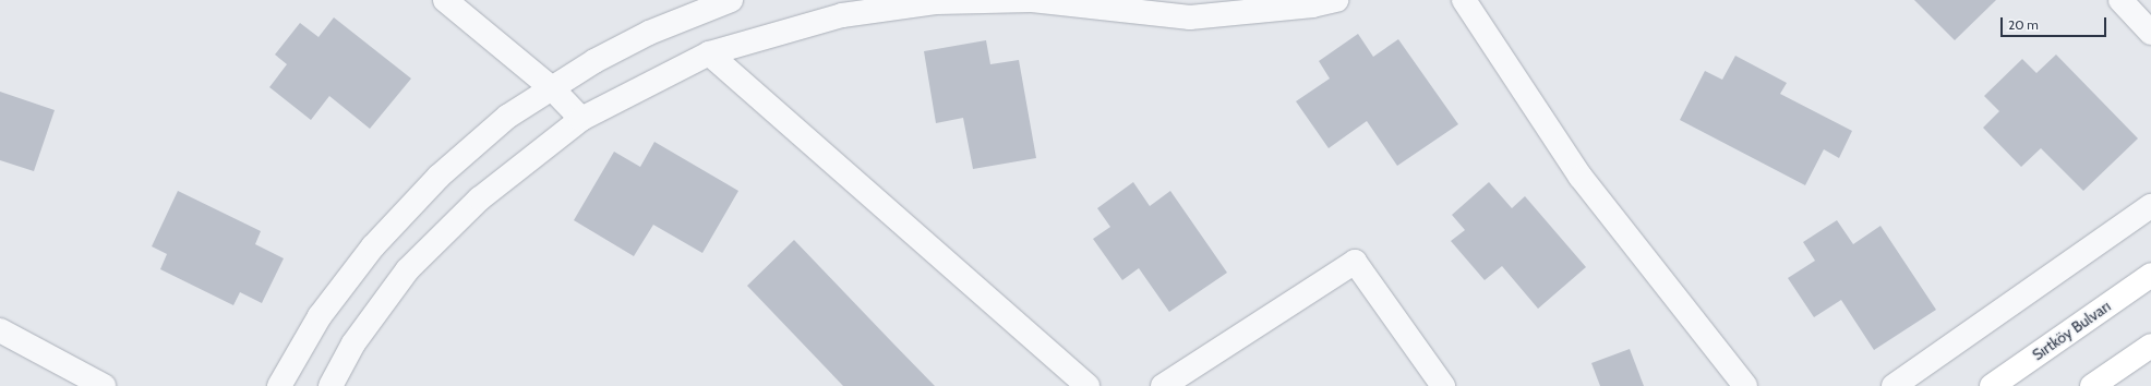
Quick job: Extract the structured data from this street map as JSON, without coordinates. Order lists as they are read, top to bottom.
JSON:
{
  "streets": {
    "main road": ["Sırtköy Bulvarı"]
  },
  "scale_bar": "20 m"
}
